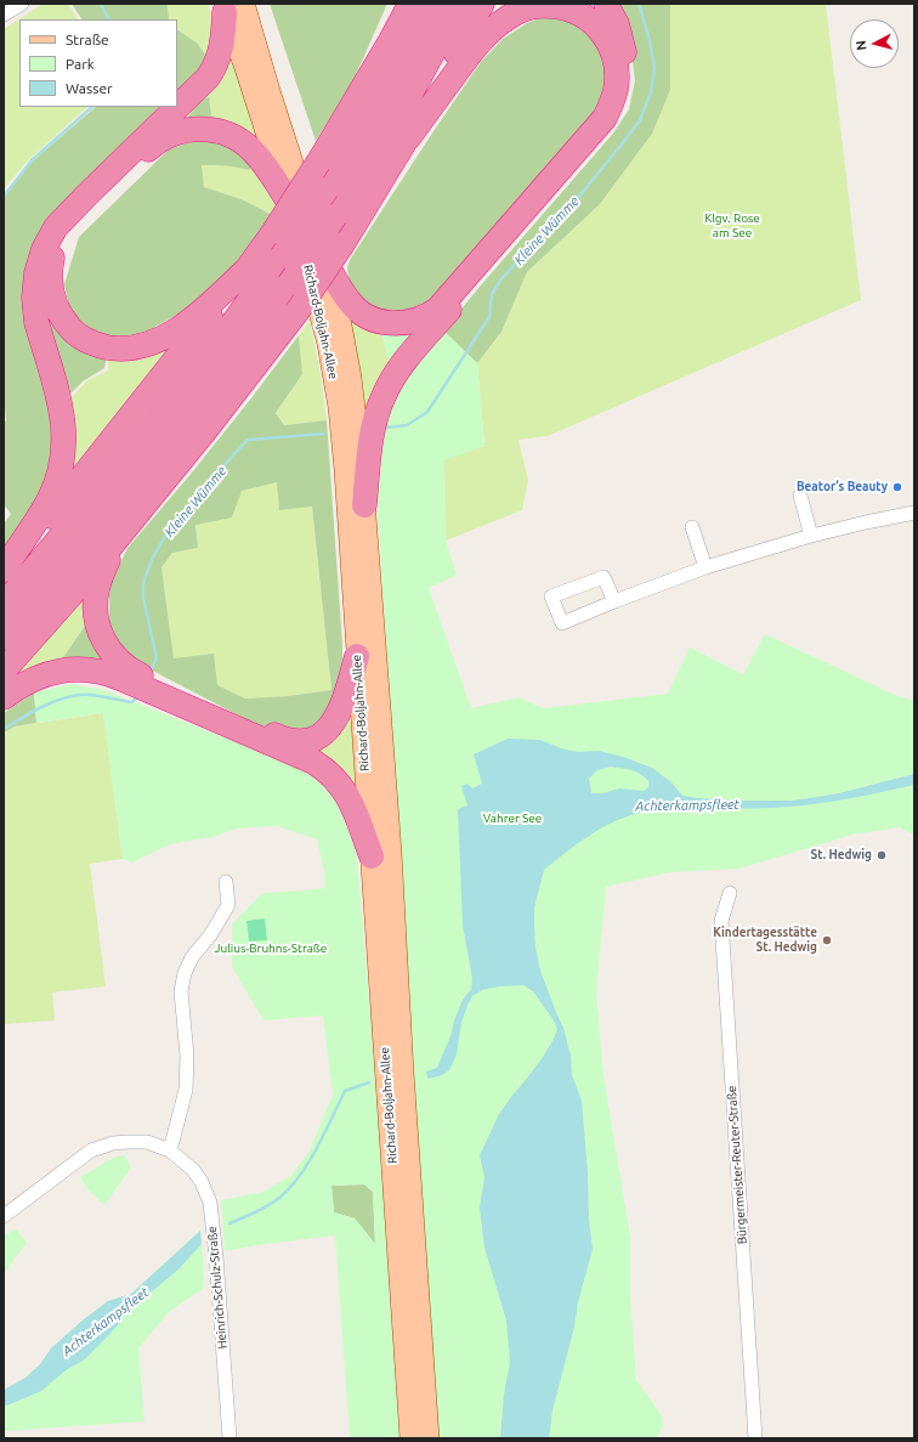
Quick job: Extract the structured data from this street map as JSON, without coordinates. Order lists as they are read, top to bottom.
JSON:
{
  "streets": {
    "main road": ["Richard-Boljahn-Allee"],
    "street": ["Bürgermeister-Reuter-Straße", "Heinrich-Schulz-Straße"]
  },
  "water": ["Kleine Wümme", "Achterkampsfleet"],
  "parks": ["Klgv. Rose am See", "Vahrer See", "Julius-Bruhns-Straße"],
  "places": ["Beator‘s Beauty", "St. Hedwig", "Kindertagesstätte St. Hedwig"],
  "legend": ["Straße", "Park", "Wasser"],
  "north": "left"
}
